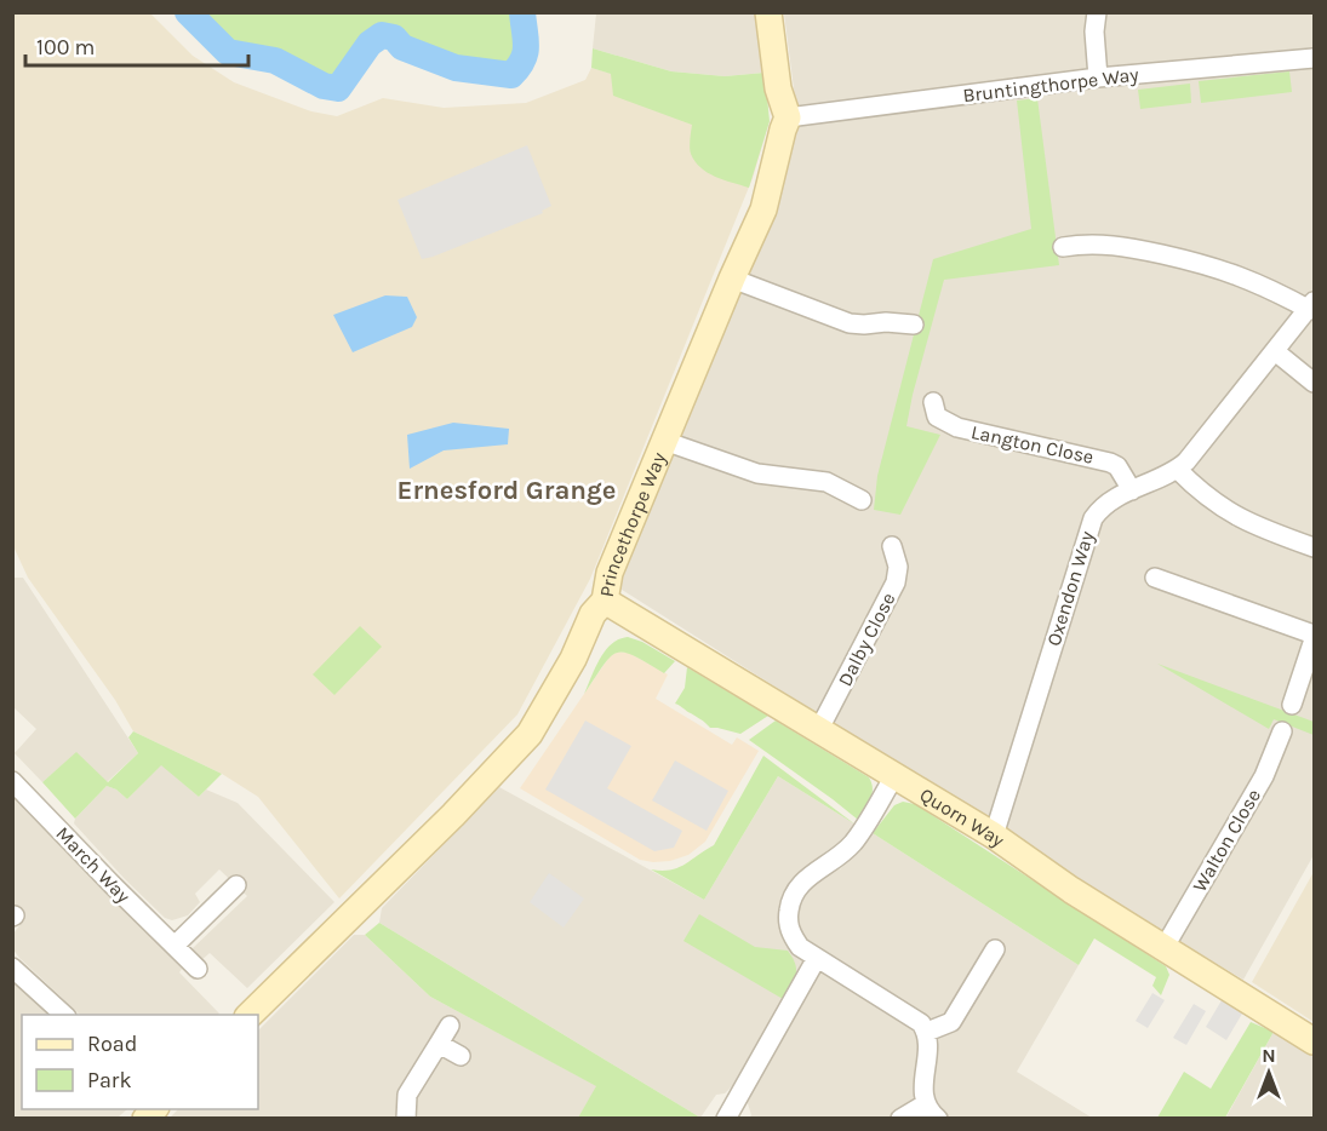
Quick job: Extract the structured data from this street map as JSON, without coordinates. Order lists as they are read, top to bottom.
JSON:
{
  "streets": {
    "street": [
      "Bruntingthorpe Way",
      "Langton Close",
      "Princethorpe Way",
      "Oxendon Way",
      "Dalby Close",
      "Quorn Way",
      "Walton Close",
      "March Way"
    ]
  },
  "crossings": [
    ["Bruntingthorpe Way", "Princethorpe Way"],
    ["Langton Close", "Oxendon Way"],
    ["Princethorpe Way", "Quorn Way"],
    ["Oxendon Way", "Quorn Way"],
    ["Dalby Close", "Quorn Way"],
    ["Quorn Way", "Walton Close"]
  ],
  "districts": ["Ernesford Grange"],
  "legend": ["Road", "Park"],
  "scale_bar": "100 m",
  "north": "top"
}
